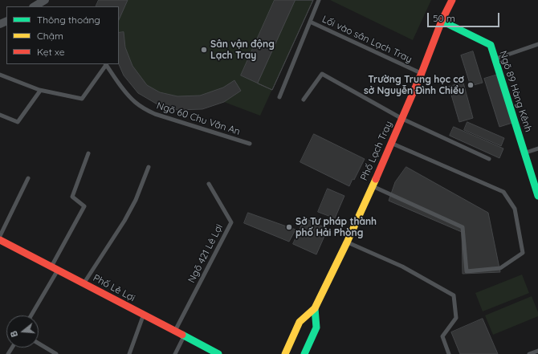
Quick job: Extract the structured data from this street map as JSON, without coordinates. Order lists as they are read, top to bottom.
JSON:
{
  "streets": {
    "main road": ["Ngõ 89 Hàng Kênh", "Phố Lạch Tray", "Phố Lê Lợi"],
    "lane": ["Lối vào sân Lạch Tray", "Ngõ 60 Chu Văn An", "Ngõ 421 Lê Lợi"]
  },
  "crossings": [
    ["Lối vào sân Lạch Tray", "Phố Lạch Tray"],
    ["Ngõ 89 Hàng Kênh", "Phố Lạch Tray"],
    ["Ngõ 421 Lê Lợi", "Phố Lê Lợi"]
  ],
  "places": ["Sân vận động Lạch Tray", "Trường Trung học cơ sở Nguyễn Đình Chiểu", "Sở Tư pháp thành phố Hải Phòng"],
  "legend": ["Thông thoáng", "Chậm", "Kẹt xe"],
  "scale_bar": "50 m",
  "north": "left"
}
